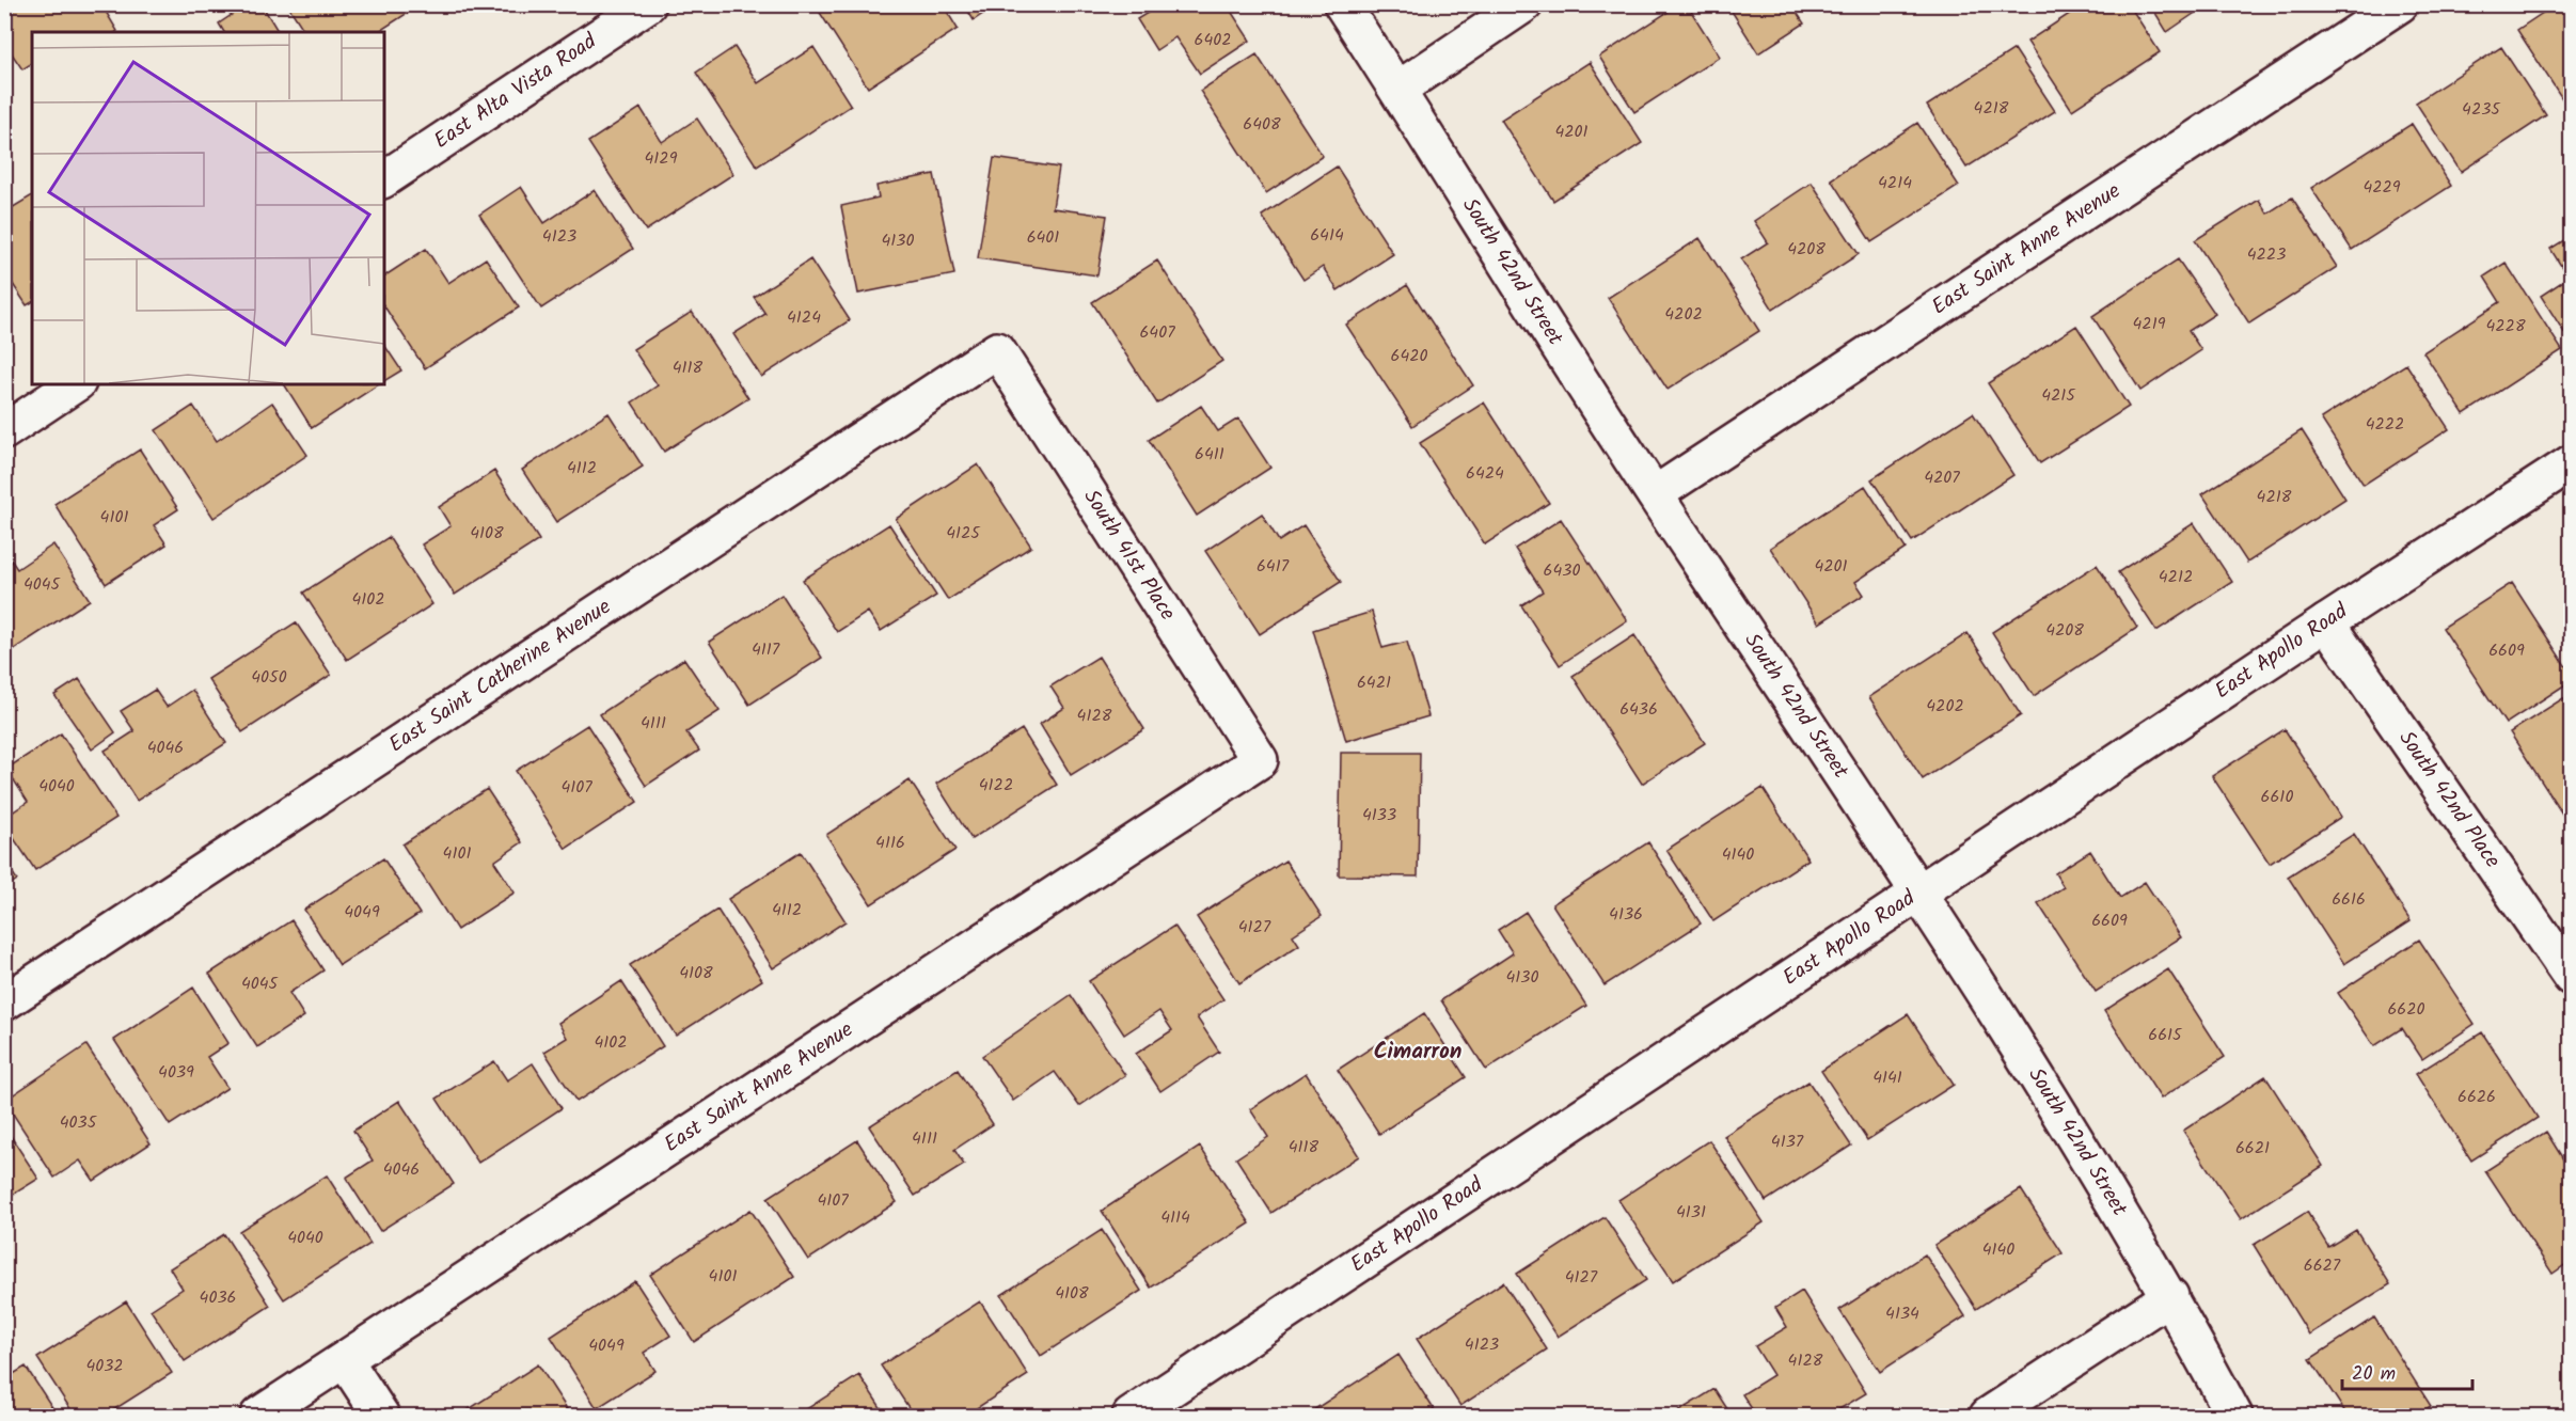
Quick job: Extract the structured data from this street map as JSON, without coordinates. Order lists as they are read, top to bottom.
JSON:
{
  "streets": {
    "street": [
      "East Alta Vista Road",
      "East Saint Anne Avenue",
      "South 42nd Street",
      "South 41st Place",
      "East Apollo Road",
      "East Saint Catherine Avenue",
      "South 42nd Place"
    ]
  },
  "crossings": [
    ["East Saint Anne Avenue", "South 42nd Street"],
    ["East Saint Anne Avenue", "South 41st Place"],
    ["South 42nd Street", "East Apollo Road"],
    ["South 41st Place", "East Saint Catherine Avenue"],
    ["East Apollo Road", "South 42nd Place"]
  ],
  "districts": ["Cimarron"],
  "house_numbers": [
    "6402",
    "4218",
    "4235",
    "6408",
    "4201",
    "4129",
    "4214",
    "4229",
    "6414",
    "4123",
    "6401",
    "4130",
    "4208",
    "4223",
    "4202",
    "4124",
    "4219",
    "4228",
    "6407",
    "6420",
    "4118",
    "4215",
    "4222",
    "6411",
    "4112",
    "6424",
    "4207",
    "4218",
    "4101",
    "4108",
    "4125",
    "6417",
    "4201",
    "6430",
    "4212",
    "4045",
    "4102",
    "4208",
    "4117",
    "6609",
    "4050",
    "6421",
    "4202",
    "6436",
    "4128",
    "4111",
    "4046",
    "4122",
    "4040",
    "4107",
    "6610",
    "4133",
    "4116",
    "4101",
    "4140",
    "6616",
    "4112",
    "4049",
    "4136",
    "6609",
    "4127",
    "4108",
    "4130",
    "4045",
    "6620",
    "6615",
    "4102",
    "4039",
    "4141",
    "6626",
    "4035",
    "4111",
    "4137",
    "4118",
    "6621",
    "4046",
    "4107",
    "4131",
    "4114",
    "4040",
    "4140",
    "6627",
    "4101",
    "4127",
    "4108",
    "4036",
    "4134",
    "4123",
    "4049",
    "4128",
    "4032"
  ],
  "scale_bar": "20 m"
}
